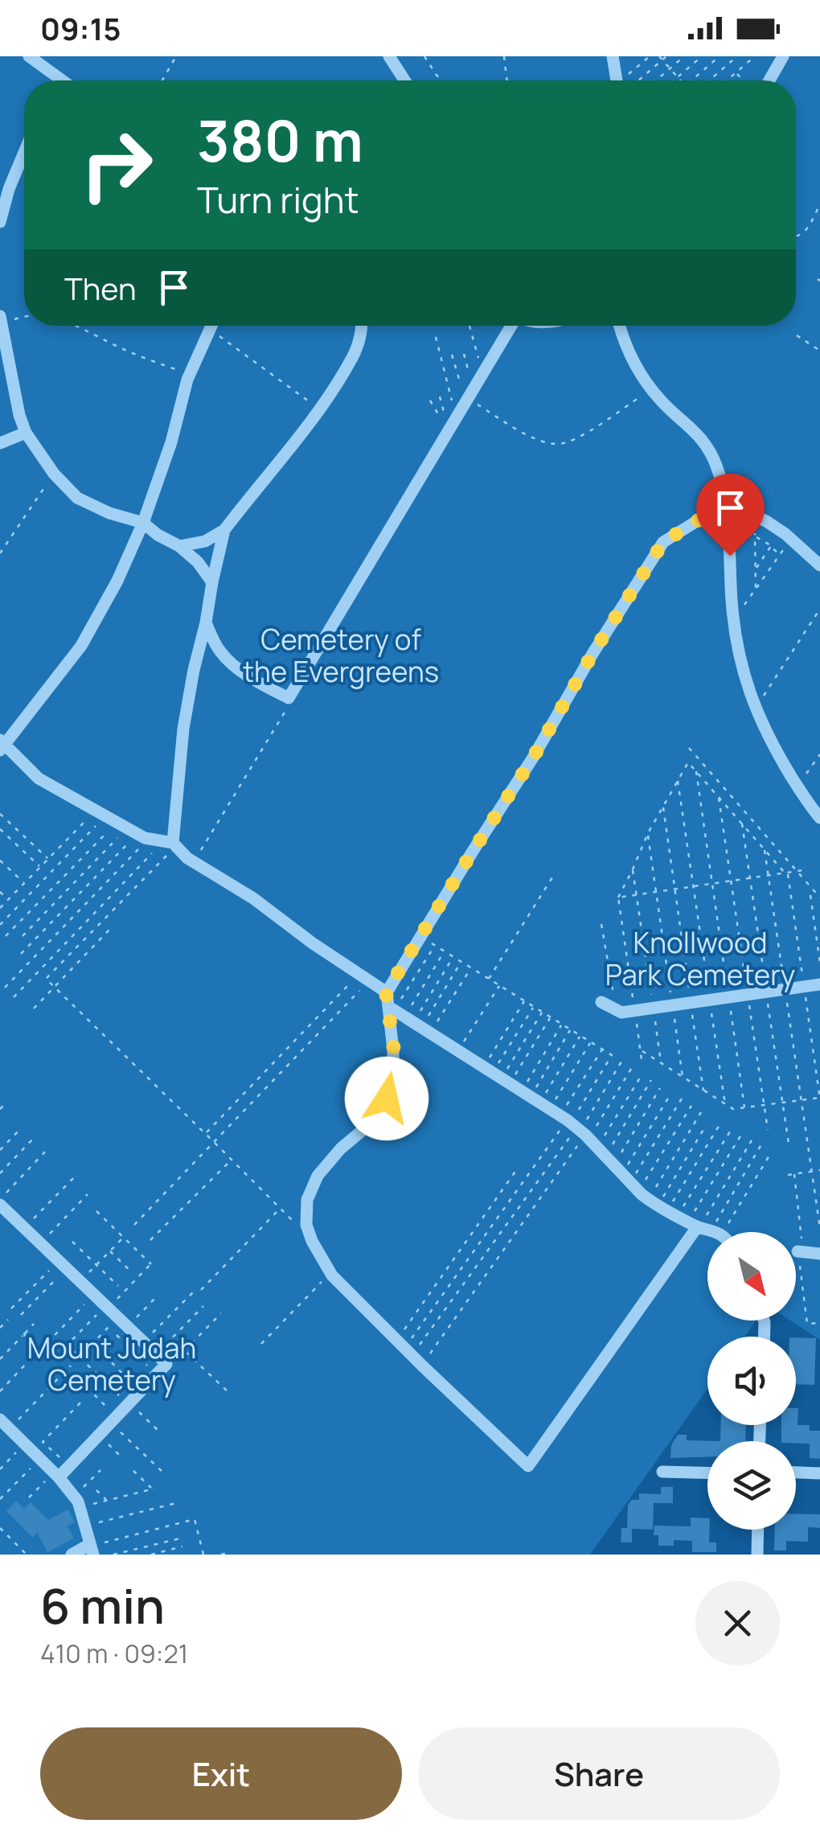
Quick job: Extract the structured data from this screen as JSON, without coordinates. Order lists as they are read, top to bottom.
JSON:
{
  "parks": ["Cemetery of the Evergreens", "Knollwood Park Cemetery", "Mount Judah Cemetery"],
  "north": "bottom right",
  "page": {
    "status": "09:15",
    "turn": ["380 m", "Turn right"],
    "then": "Then",
    "heading": ["6 min", "410 m · 09:21"],
    "buttons": ["Exit", "Share"]
  }
}
